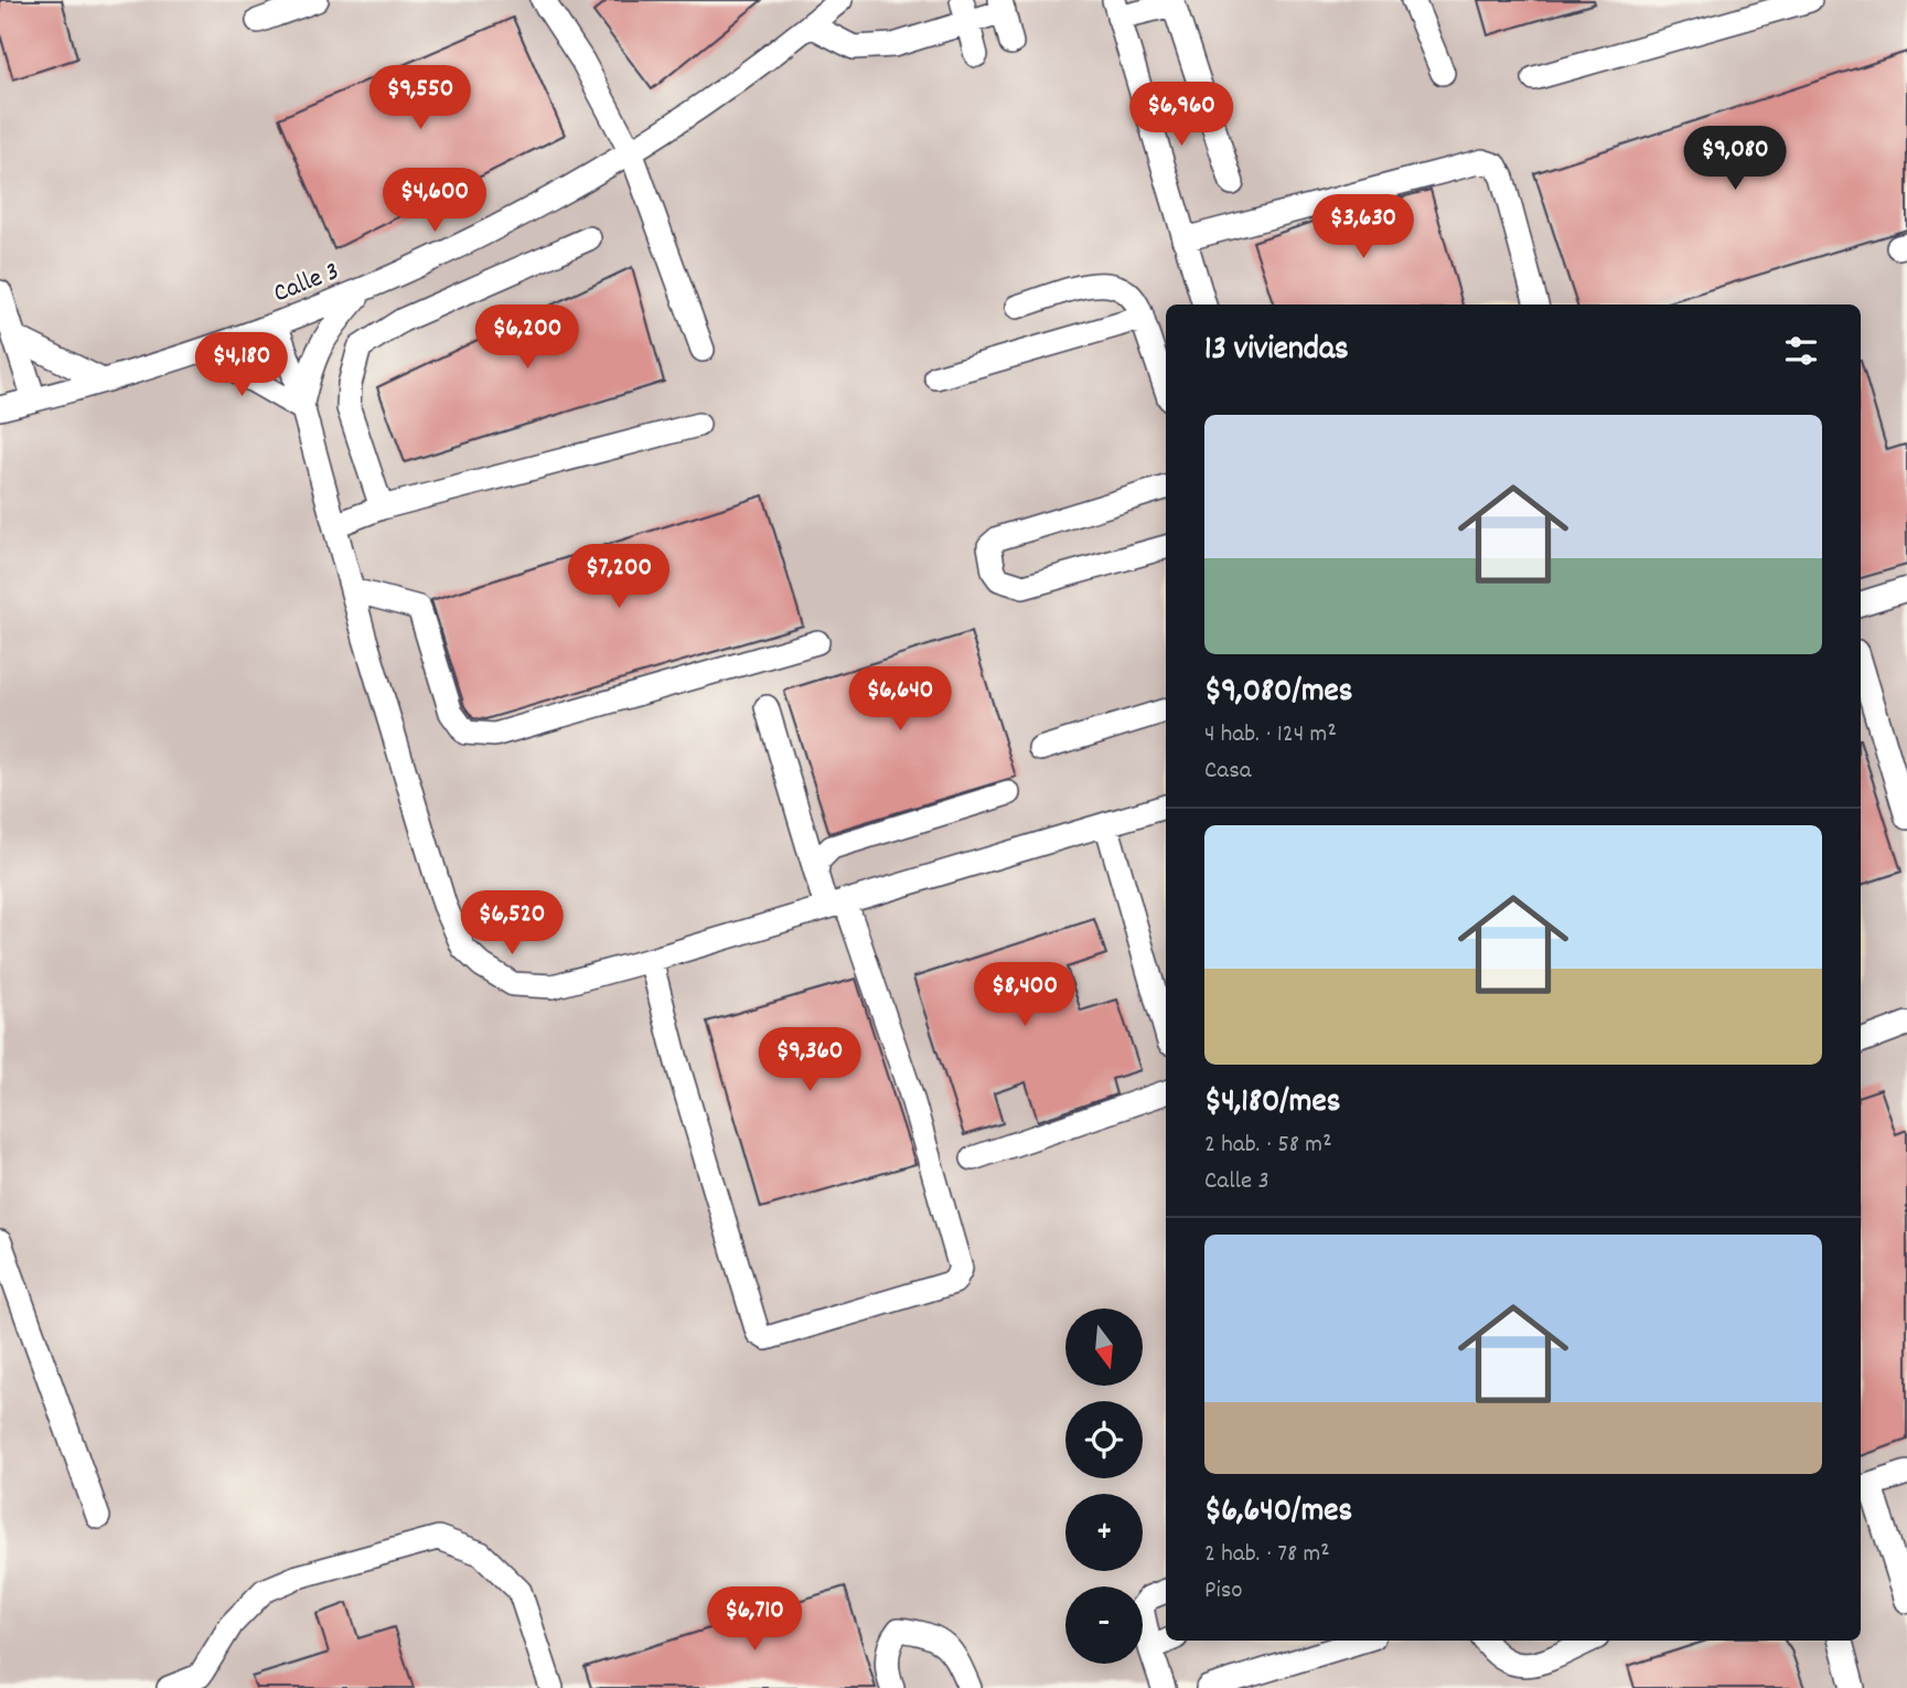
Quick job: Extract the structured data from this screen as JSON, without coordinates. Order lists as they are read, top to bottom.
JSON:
{
  "streets": {
    "street": ["Calle 3"]
  },
  "north": "bottom",
  "page": {
    "price": [
      "$9,550",
      "$6,960",
      "$9,080",
      "$4,600",
      "$3,630",
      "$6,200",
      "$4,180",
      "$7,200",
      "$6,640",
      "$6,520",
      "$8,400",
      "$9,360",
      "$6,710"
    ],
    "heading": "13 viviendas",
    "list": [
      {
        "name": "$9,080/mes",
        "note": "4 hab. · 124 m² · Casa"
      },
      {
        "name": "$4,180/mes",
        "note": "2 hab. · 58 m² · Calle 3"
      },
      {
        "name": "$6,640/mes",
        "note": "2 hab. · 78 m² · Piso"
      }
    ],
    "map_buttons": ["+", "−"]
  }
}
